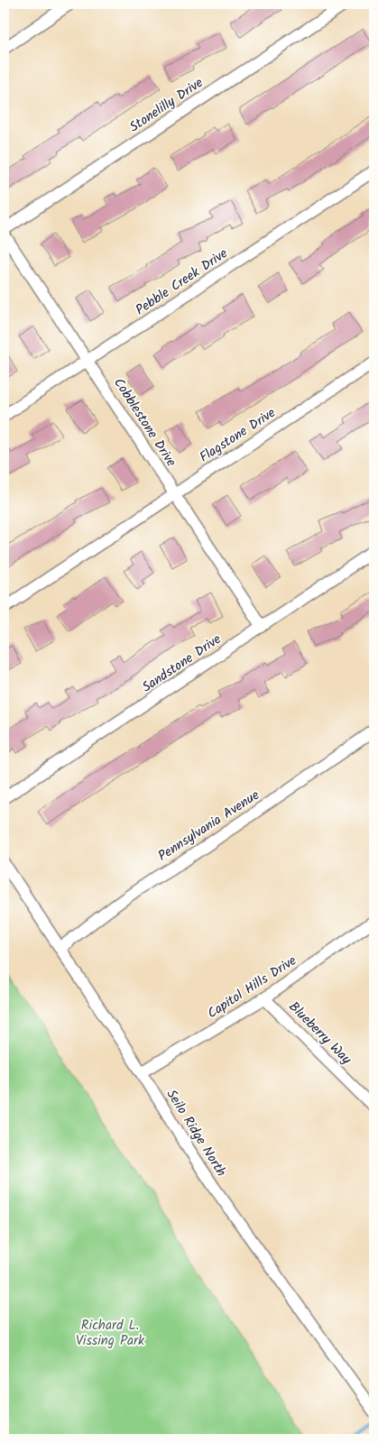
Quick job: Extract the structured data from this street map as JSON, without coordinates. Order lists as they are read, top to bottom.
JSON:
{
  "streets": {
    "street": [
      "Stonelilly Drive",
      "Pebble Creek Drive",
      "Cobblestone Drive",
      "Flagstone Drive",
      "Sandstone Drive",
      "Pennsylvania Avenue",
      "Capitol Hills Drive",
      "Blueberry Way",
      "Seilo Ridge North"
    ]
  },
  "crossings": [
    ["Pebble Creek Drive", "Cobblestone Drive"],
    ["Cobblestone Drive", "Flagstone Drive"],
    ["Cobblestone Drive", "Sandstone Drive"],
    ["Pennsylvania Avenue", "Seilo Ridge North"],
    ["Capitol Hills Drive", "Blueberry Way"],
    ["Capitol Hills Drive", "Seilo Ridge North"]
  ],
  "parks": ["Richard L. Vissing Park"]
}
